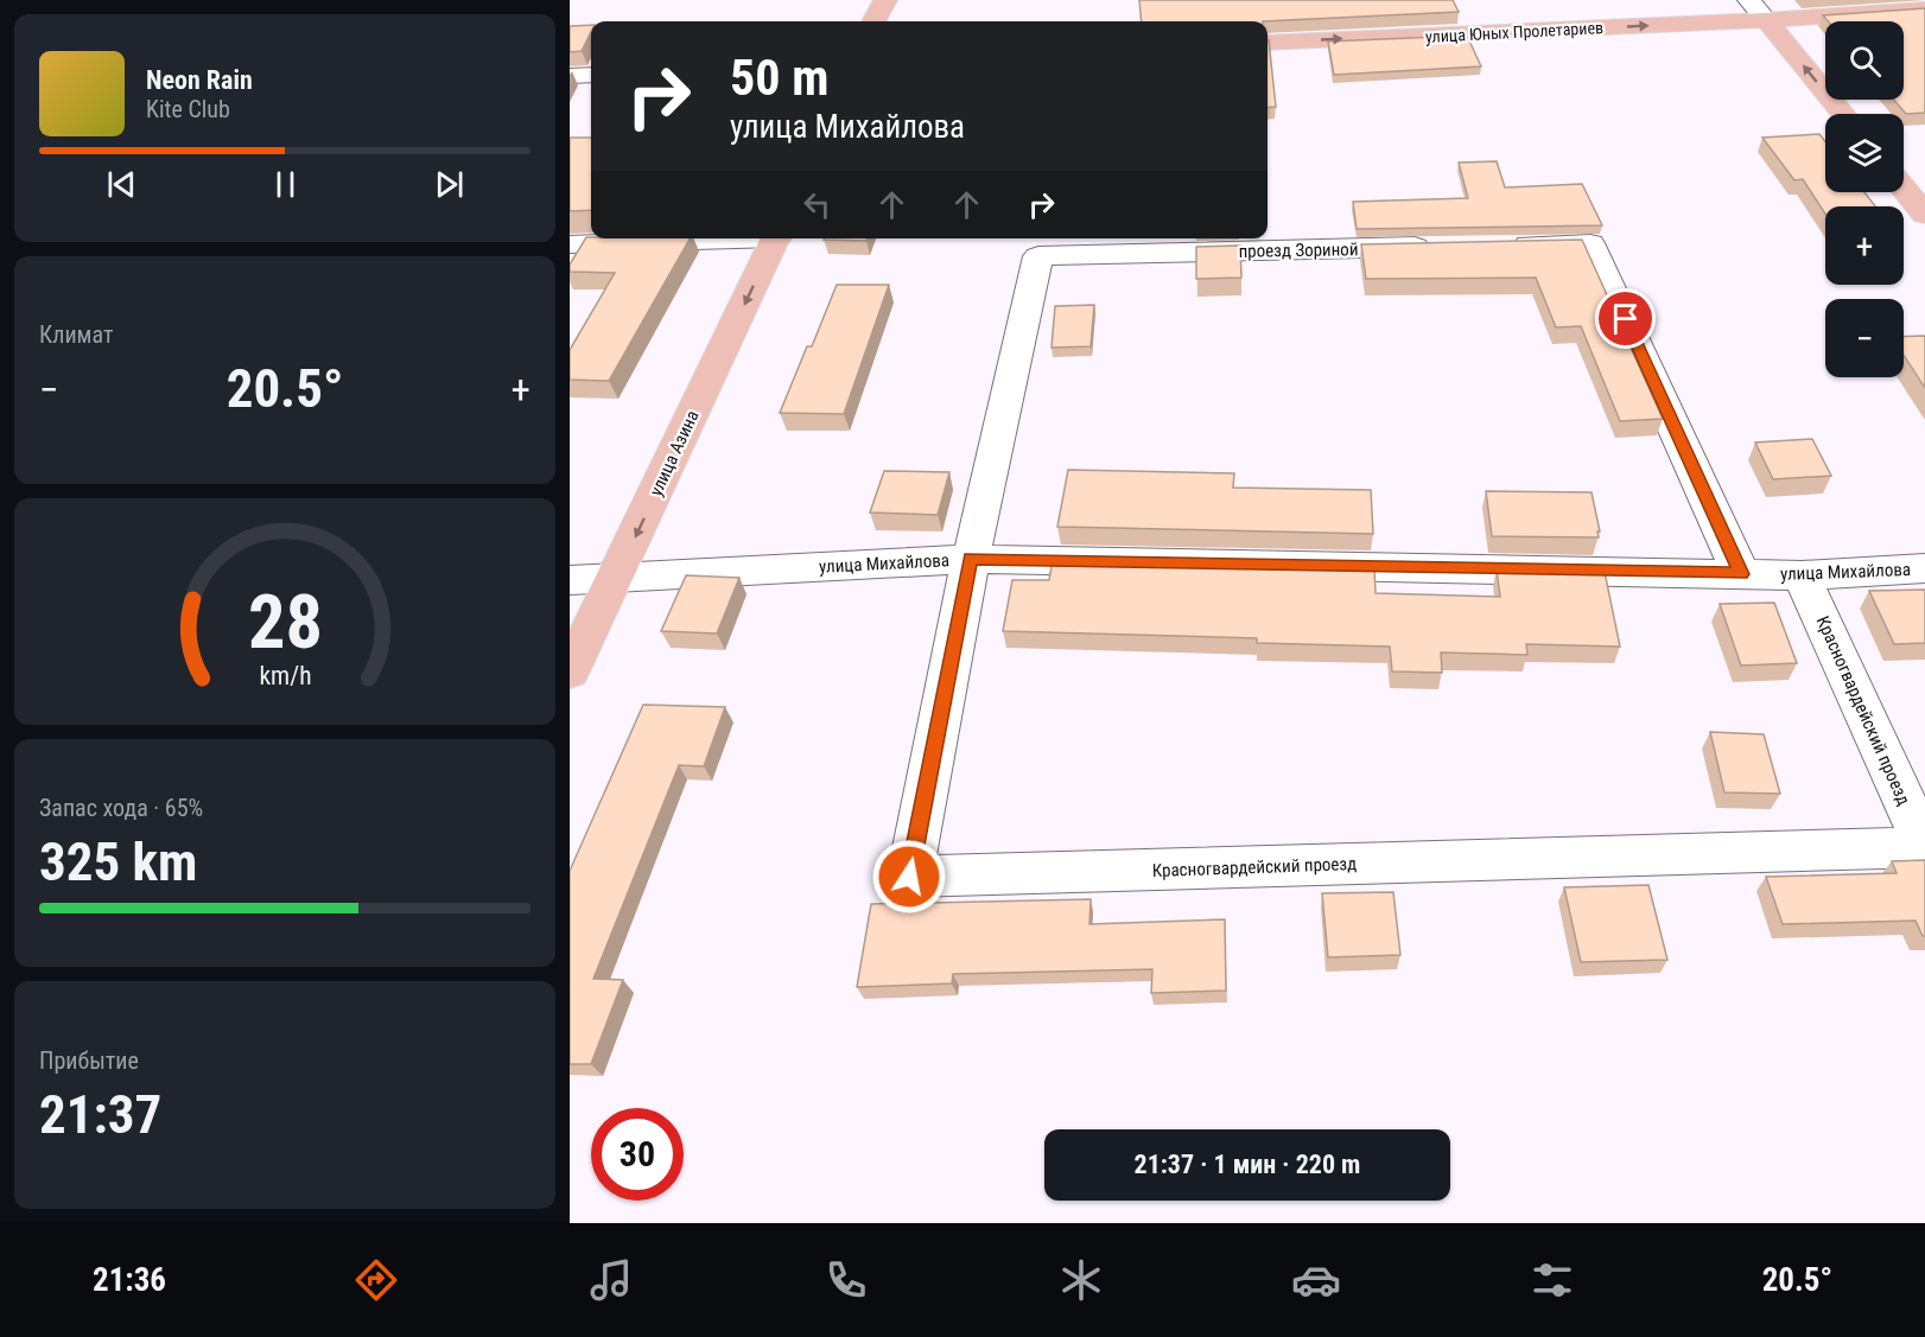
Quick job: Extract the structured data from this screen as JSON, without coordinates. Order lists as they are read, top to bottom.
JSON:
{
  "streets": {
    "main road": ["улица Юных Пролетариев", "улица Азина"],
    "street": ["проезд Зориной", "улица Михайлова", "Красногвардейский проезд"]
  },
  "crossings": [
    ["проезд Зориной", "улица Михайлова"],
    ["проезд Зориной", "Красногвардейский проезд"],
    ["улица Азина", "улица Михайлова"],
    ["улица Михайлова", "Красногвардейский проезд"]
  ],
  "one_way": ["улица Юных Пролетариев", "улица Азина"],
  "page": {
    "map_buttons": ["+", "−"],
    "turn": ["50 m", "улица Михайлова"],
    "song": ["Neon Rain", "Kite Club"],
    "tile": [
      "Климат",
      ["Запас хода · 65%", "325 km"],
      ["Прибытие", "21:37"]
    ],
    "heat": ["−", "20.5°", "+"],
    "limit": "30",
    "trip": "21:37 · 1 мин · 220 m",
    "tabs": ["21:36", "20.5°"],
    "gauge": ["28", "km/h"]
  }
}
